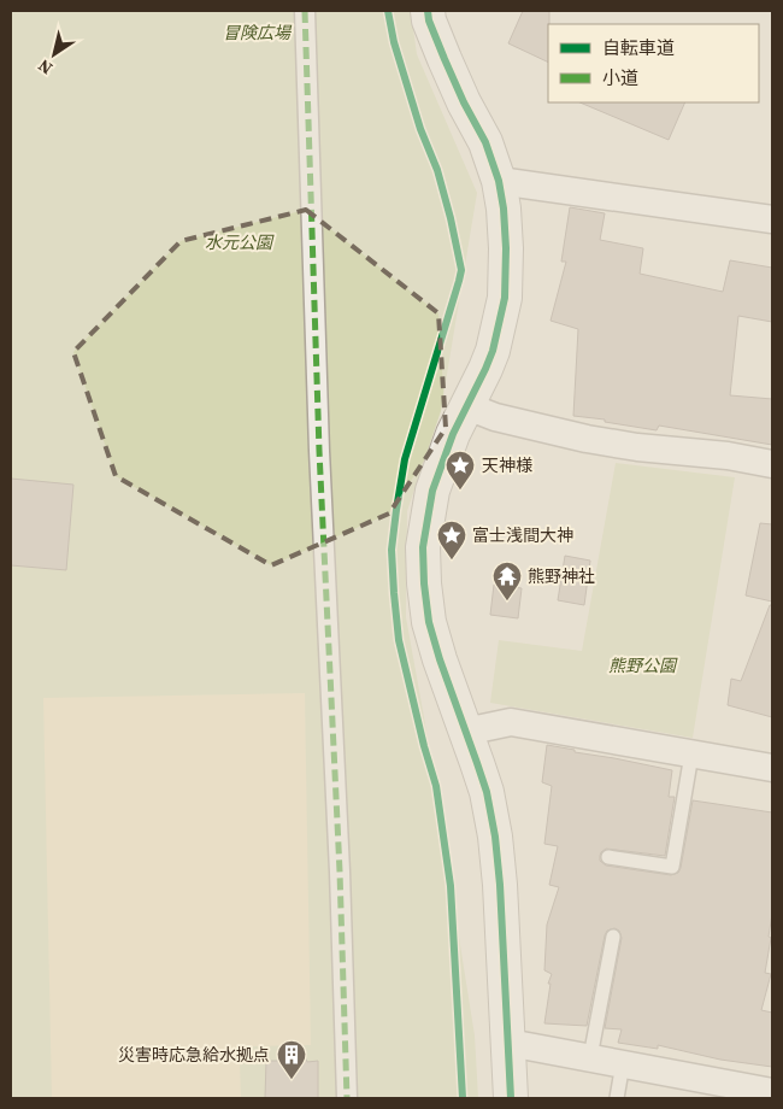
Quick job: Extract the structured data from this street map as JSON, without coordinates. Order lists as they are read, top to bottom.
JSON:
{
  "parks": ["冒険広場", "水元公園", "熊野公園"],
  "places": {
    "place": ["天神様", "富士浅間大神"],
    "temple": ["熊野神社"],
    "building": ["災害時応急給水拠点"]
  },
  "legend": ["自転車道", "小道"],
  "north": "bottom left"
}
